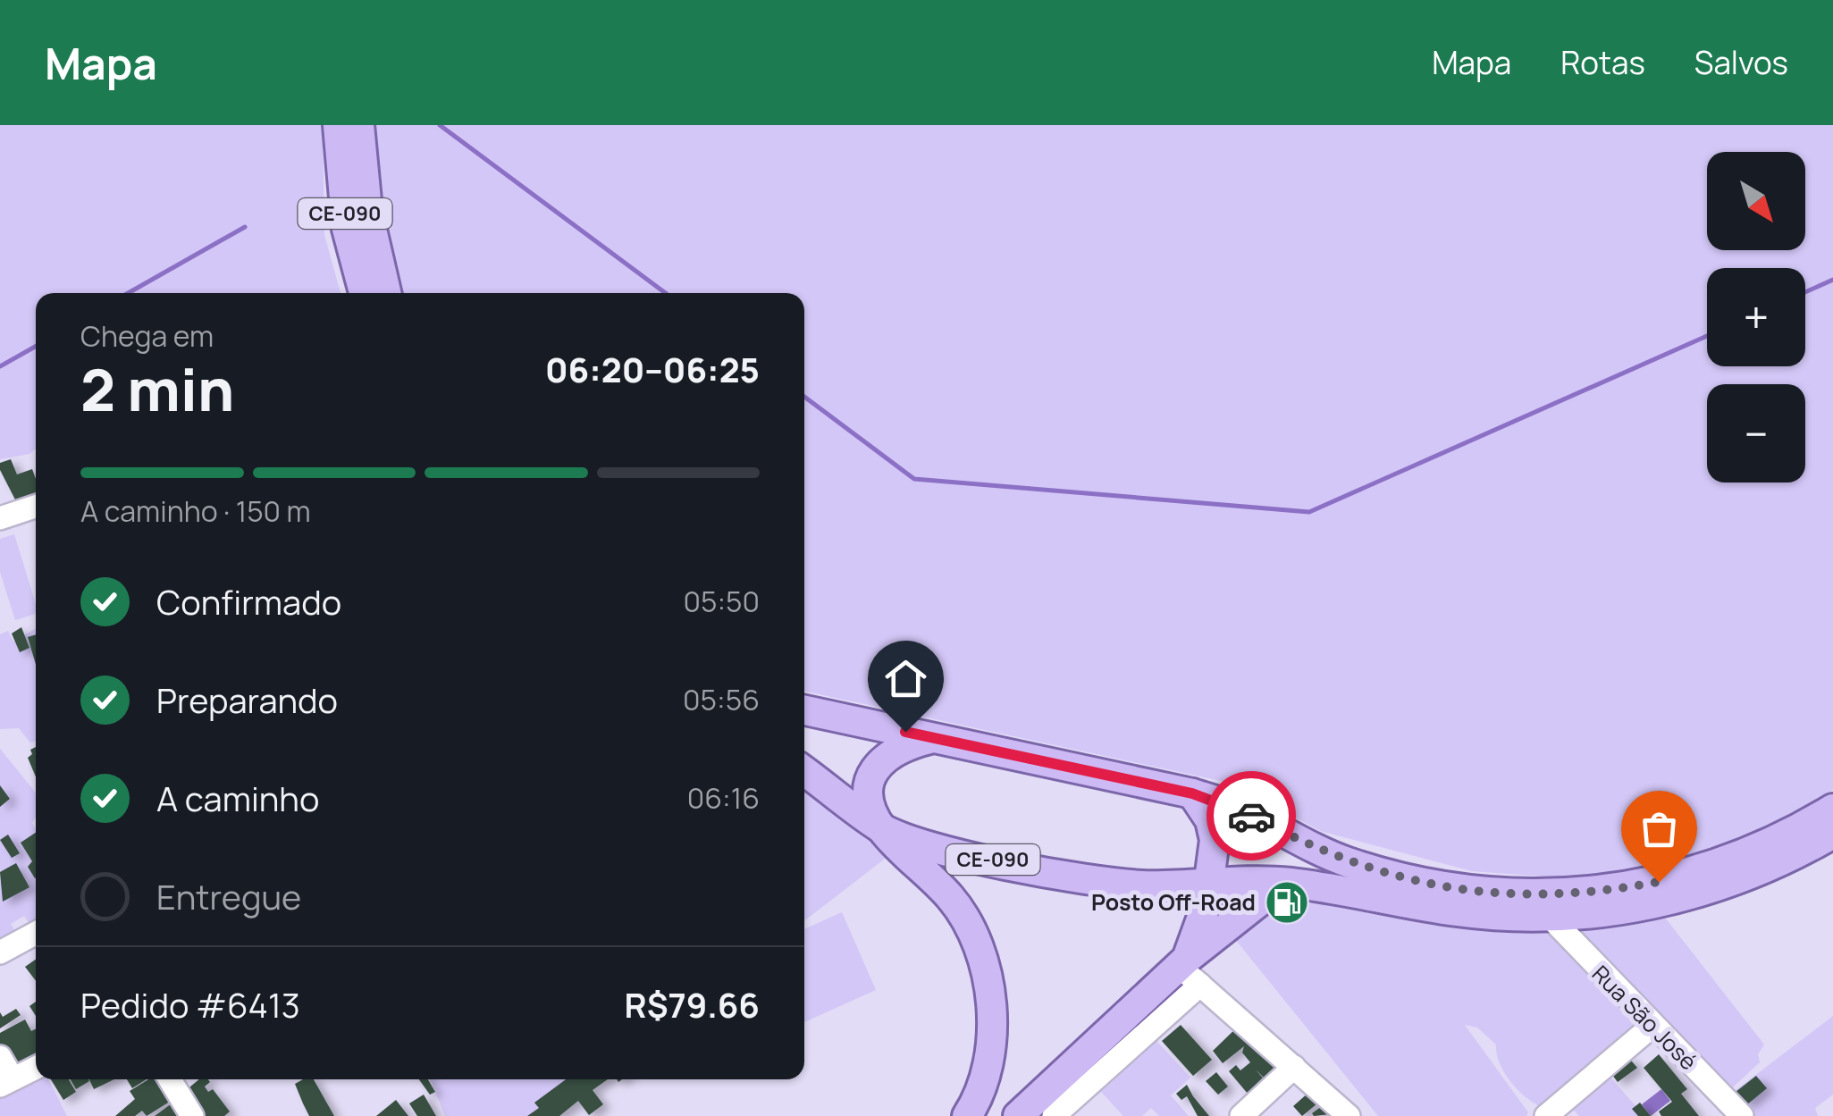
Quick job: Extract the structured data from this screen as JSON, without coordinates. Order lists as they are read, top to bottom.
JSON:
{
  "streets": {
    "main road": ["CE-090"],
    "street": ["Rua São José"]
  },
  "crossings": [
    ["CE-090", "Rua São José"]
  ],
  "places": {
    "fuel station": ["Posto Off-Road"]
  },
  "north": "bottom right",
  "page": {
    "header": "Mapa",
    "nav": ["Mapa", "Rotas", "Salvos"],
    "map_buttons": ["+", "−"],
    "heading": ["2 min", "Chega em", "06:20–06:25"],
    "panel": ["Pedido #6413", "R$79.66"],
    "bar": "A caminho · 150 m",
    "list": [
      ["Confirmado", "05:50"],
      ["Preparando", "05:56"],
      ["A caminho", "06:16"],
      "Entregue"
    ]
  }
}
